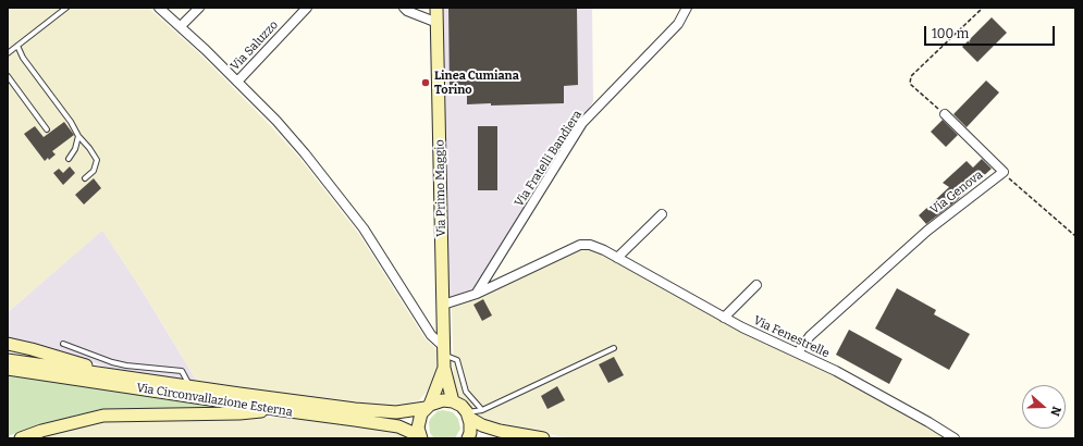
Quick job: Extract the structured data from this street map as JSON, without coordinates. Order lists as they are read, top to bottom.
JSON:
{
  "streets": {
    "main road": ["Via Primo Maggio", "Via Circonvallazione Esterna"],
    "street": [
      "Via Saluzzo",
      "Via Fratelli Bandiera",
      "Via Genova",
      "Via Fenestrelle"
    ]
  },
  "crossings": [
    ["Via Fratelli Bandiera", "Via Fenestrelle"],
    ["Via Primo Maggio", "Via Fenestrelle"],
    ["Via Primo Maggio", "Via Circonvallazione Esterna"],
    ["Via Genova", "Via Fenestrelle"]
  ],
  "places": ["Linea Cumiana Torino"],
  "scale_bar": "100 m",
  "north": "right"
}
